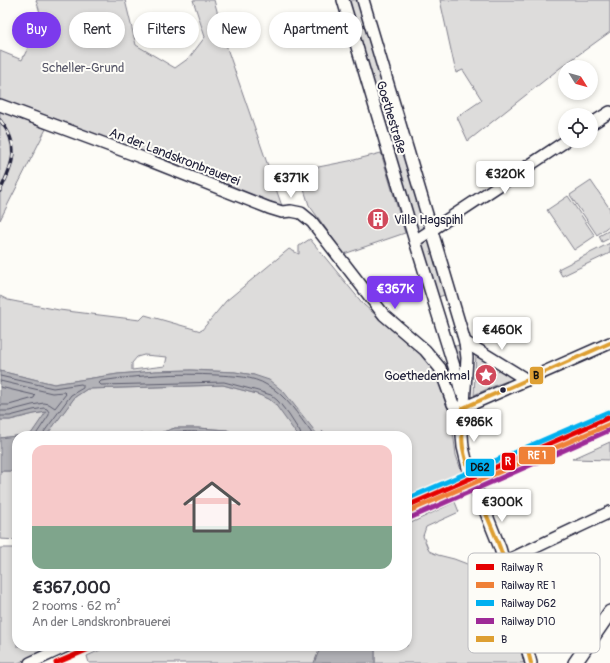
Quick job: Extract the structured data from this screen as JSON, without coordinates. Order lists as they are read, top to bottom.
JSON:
{
  "streets": {
    "street": ["Goethestraße", "An der Landskronbrauerei"]
  },
  "crossings": [
    ["Goethestraße", "An der Landskronbrauerei"]
  ],
  "parks": ["Scheller-Grund"],
  "places": {
    "building": ["Villa Hagspihl"],
    "place": ["Goethedenkmal"]
  },
  "lines": [
    "transit line B",
    "rail line D62",
    "rail line R",
    "rail line D10"
  ],
  "legend": [
    "Railway R",
    "Railway RE 1",
    "Railway D62",
    "Railway D10",
    "B"
  ],
  "north": "bottom right",
  "page": {
    "chip": [
      "Buy",
      "Rent",
      "Filters",
      "New",
      "Apartment"
    ],
    "price": [
      "€320K",
      "€371K",
      "€367K",
      "€460K",
      "€986K",
      "€300K"
    ],
    "list": [
      {
        "name": "€367,000",
        "note": "2 rooms · 62 m² · An der Landskronbrauerei"
      }
    ]
  }
}
